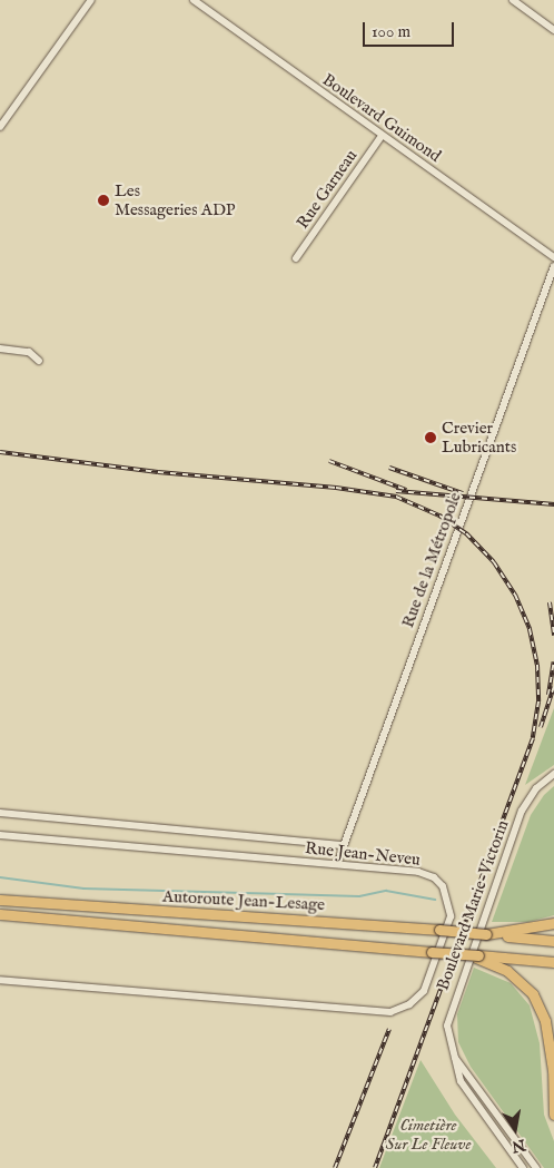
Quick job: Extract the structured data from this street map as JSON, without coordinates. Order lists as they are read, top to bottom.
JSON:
{
  "streets": {
    "highway": ["Autoroute Jean-Lesage"],
    "street": [
      "Boulevard Guimond",
      "Rue Garneau",
      "Rue de la Métropole",
      "Rue Jean-Neveu",
      "Boulevard Marie-Victorin"
    ]
  },
  "crossings": [
    ["Boulevard Guimond", "Rue Garneau"],
    ["Rue de la Métropole", "Rue Jean-Neveu"]
  ],
  "parks": ["Cimetière Sur Le Fleuve"],
  "places": ["Les Messageries ADP", "Crevier Lubricants"],
  "scale_bar": "100 m",
  "north": "bottom"
}
